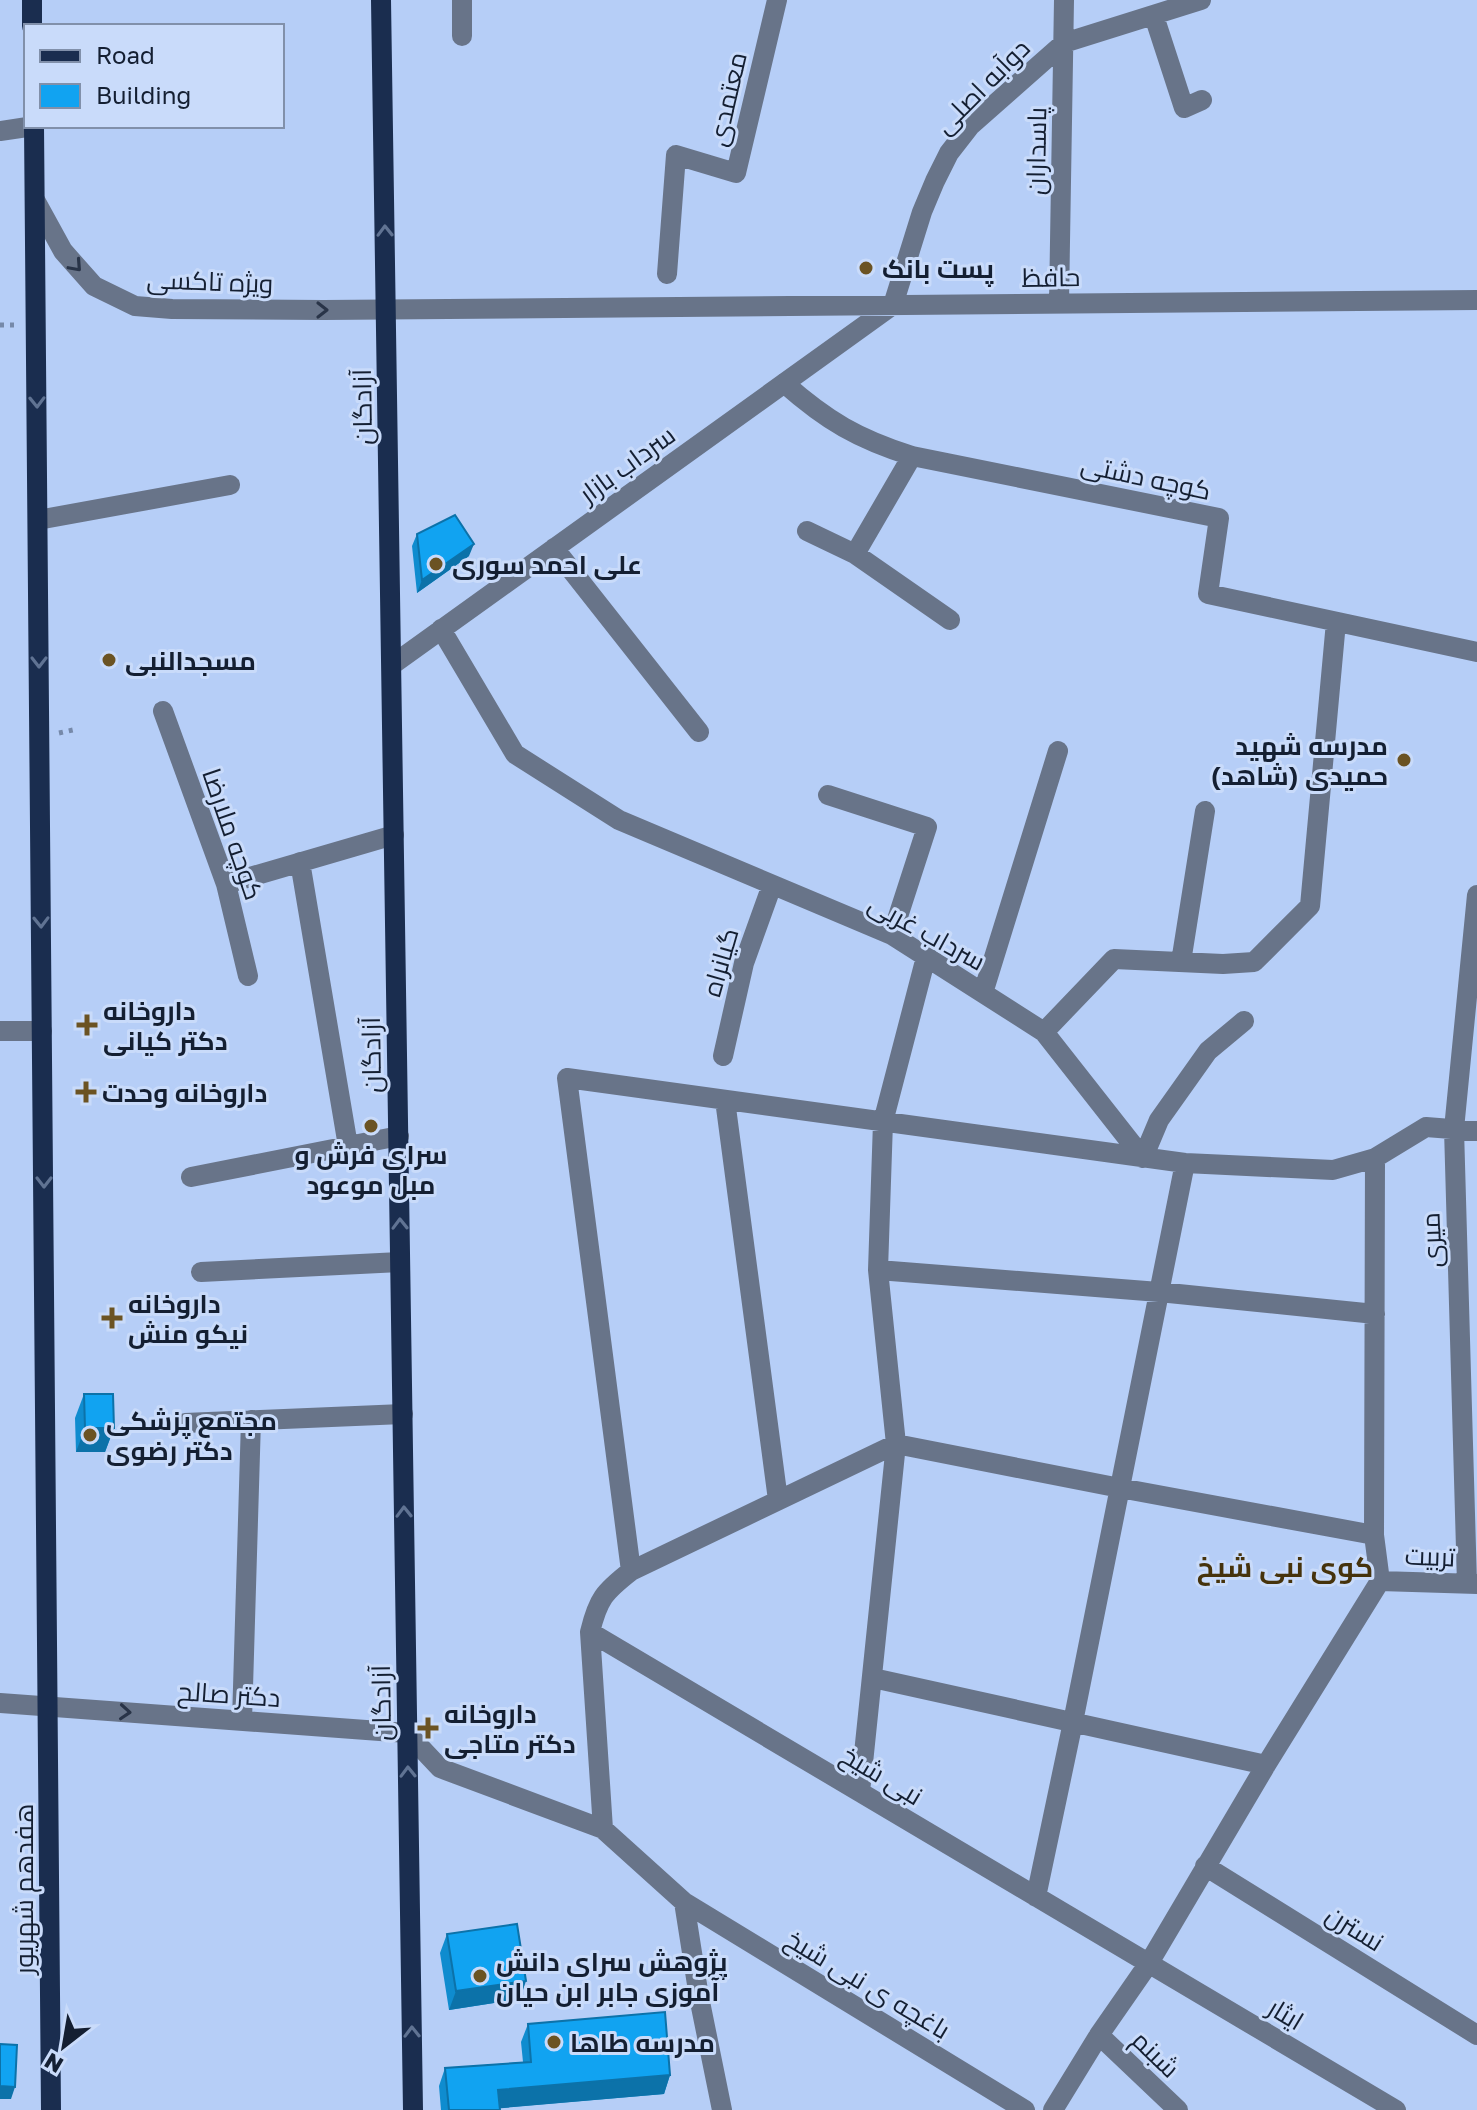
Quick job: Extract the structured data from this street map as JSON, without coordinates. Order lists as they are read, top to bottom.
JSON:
{
  "streets": {
    "main road": ["آزادگان", "هفدهم شهریور"],
    "street": [
      "دوآبه اصلی",
      "معتمدی",
      "پاسداران",
      "حافظ",
      "ویژه تاکسی",
      "سرداب بازار",
      "کوچه دشتی",
      "کوچه ملارضا",
      "سرداب غربی",
      "گیانراه",
      "میری",
      "تربیت",
      "دکتر صالح",
      "نبی شیخ",
      "نسترن",
      "باغچه ی نبی شیخ",
      "ایثار",
      "شبنم"
    ]
  },
  "crossings": [
    ["دوآبه اصلی", "پاسداران"],
    ["دوآبه اصلی", "حافظ"],
    ["دوآبه اصلی", "سرداب بازار"],
    ["پاسداران", "حافظ"],
    ["حافظ", "ویژه تاکسی"],
    ["حافظ", "آزادگان"],
    ["حافظ", "سرداب بازار"],
    ["ویژه تاکسی", "آزادگان"],
    ["ویژه تاکسی", "هفدهم شهریور"],
    ["آزادگان", "سرداب بازار"],
    ["آزادگان", "دکتر صالح"],
    ["سرداب بازار", "کوچه دشتی"],
    ["سرداب بازار", "سرداب غربی"],
    ["سرداب غربی", "گیانراه"],
    ["میری", "تربیت"],
    ["دکتر صالح", "هفدهم شهریور"],
    ["نبی شیخ", "ایثار"]
  ],
  "one_way": [
    "ویژه تاکسی",
    "آزادگان",
    "دکتر صالح",
    "هفدهم شهریور"
  ],
  "districts": ["کوی نبی شیخ"],
  "places": {
    "other": [
      "پست بانک",
      "علی احمد سوری",
      "مسجدالنبی",
      "مدرسه شهید حمیدی (شاهد)",
      "سرای فرش و مبل موعود",
      "مجتمع پزشکی دکتر رضوی",
      "پژوهش سرای دانش آموزی جابر ابن حیان",
      "مدرسه طاها"
    ],
    "health": [
      "داروخانه دکتر کیانی",
      "داروخانه وحدت",
      "داروخانه نیکو منش",
      "داروخانه دکتر متاجی"
    ]
  },
  "legend": ["Road", "Building"],
  "north": "bottom left"
}
